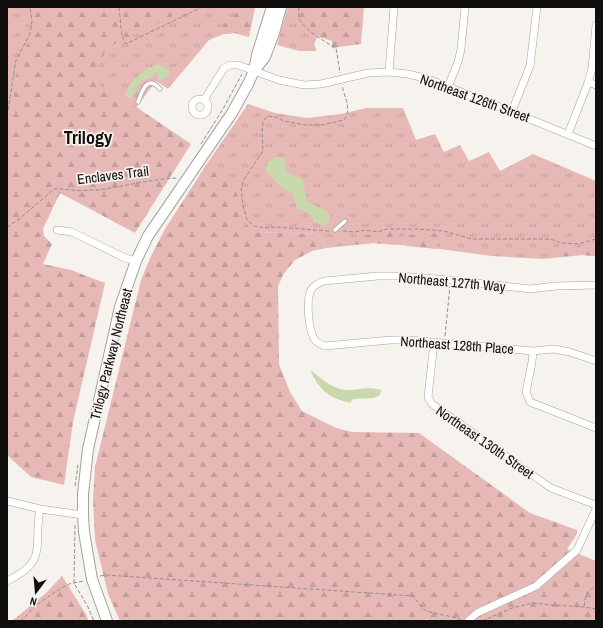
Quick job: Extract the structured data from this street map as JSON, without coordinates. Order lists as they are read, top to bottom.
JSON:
{
  "streets": {
    "street": [
      "Northeast 126th Street",
      "Northeast 127th Way",
      "Northeast 128th Place",
      "Trilogy Parkway Northeast",
      "Northeast 130th Street"
    ],
    "path": ["Enclaves Trail"]
  },
  "crossings": [
    ["Northeast 126th Street", "Trilogy Parkway Northeast"],
    ["Enclaves Trail", "Trilogy Parkway Northeast"],
    ["Northeast 127th Way", "Northeast 128th Place"],
    ["Northeast 128th Place", "Northeast 130th Street"]
  ],
  "districts": ["Trilogy"],
  "north": "bottom"
}
